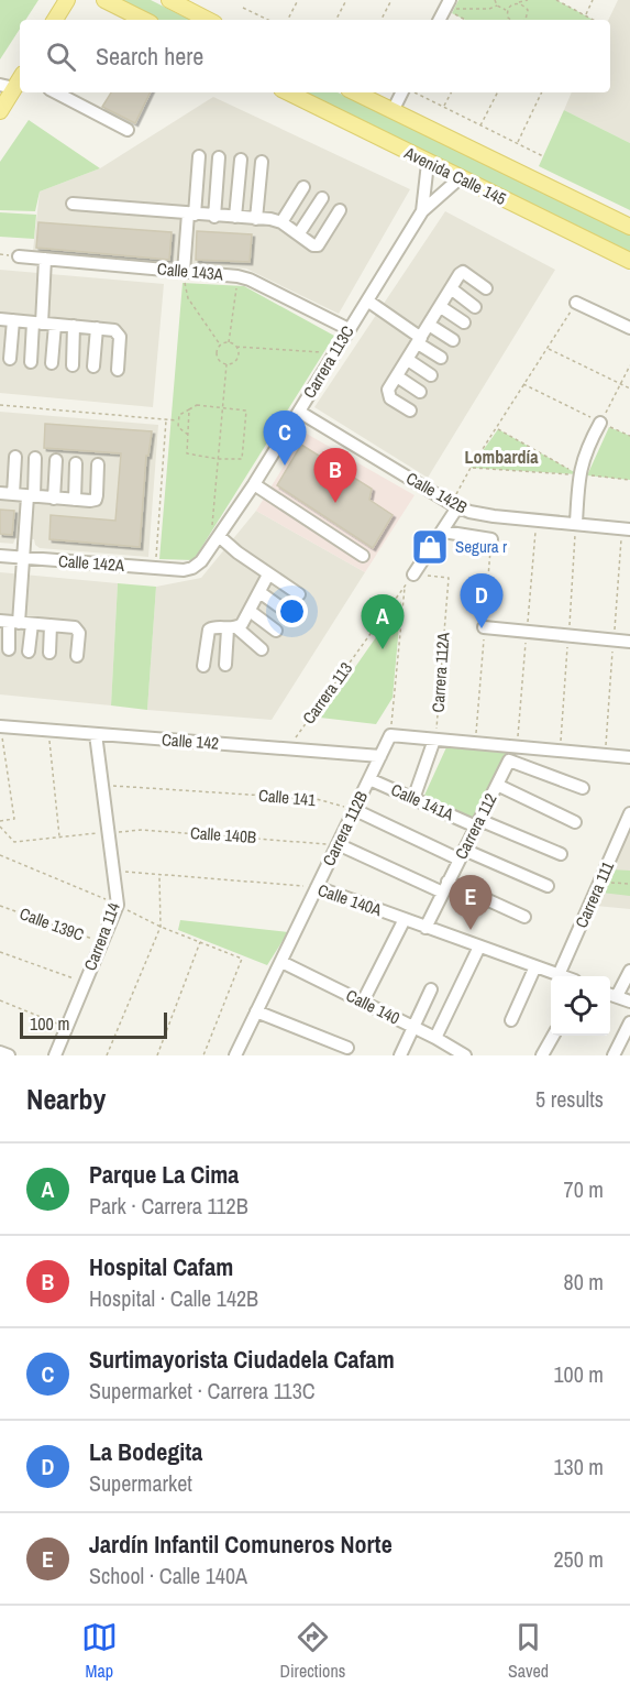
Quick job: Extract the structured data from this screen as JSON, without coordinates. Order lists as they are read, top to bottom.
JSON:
{
  "streets": {
    "main road": ["Avenida Calle 145"],
    "street": [
      "Calle 143A",
      "Carrera 113C",
      "Calle 142B",
      "Calle 142A",
      "Calle 142",
      "Calle 141A",
      "Carrera 112",
      "Carrera 112B",
      "Carrera 111",
      "Calle 140A",
      "Carrera 114",
      "Calle 140"
    ],
    "path": [
      "Carrera 112A",
      "Carrera 113",
      "Calle 141",
      "Calle 140B",
      "Calle 139C"
    ]
  },
  "crossings": [
    ["Avenida Calle 145", "Carrera 113C"],
    ["Calle 143A", "Carrera 113C"],
    ["Carrera 113C", "Calle 142B"],
    ["Carrera 113C", "Calle 142A"],
    ["Carrera 112A", "Carrera 113"],
    ["Carrera 113", "Calle 142"],
    ["Calle 142", "Carrera 112B"],
    ["Calle 142", "Carrera 114"],
    ["Calle 141", "Carrera 112B"],
    ["Calle 141", "Carrera 114"],
    ["Calle 141A", "Carrera 112"],
    ["Calle 141A", "Carrera 112B"],
    ["Carrera 112", "Calle 140A"],
    ["Carrera 112B", "Calle 140B"],
    ["Carrera 112B", "Calle 140A"],
    ["Carrera 112B", "Calle 140"],
    ["Calle 140B", "Carrera 114"],
    ["Carrera 111", "Calle 140A"],
    ["Calle 140A", "Carrera 114"],
    ["Calle 139C", "Carrera 114"]
  ],
  "districts": ["Lombardía"],
  "places": {
    "shop": ["Segura r"]
  },
  "scale_bar": "100 m",
  "page": {
    "search": "Search here",
    "pins": [
      "C",
      "B",
      "D",
      "A",
      "E"
    ],
    "scale": "100 m",
    "heading": ["Nearby", "5 results"],
    "list": [
      {
        "mark": "A",
        "name": "Parque La Cima",
        "note": "Park · Carrera 112B",
        "value": "70 m"
      },
      {
        "mark": "B",
        "name": "Hospital Cafam",
        "note": "Hospital · Calle 142B",
        "value": "80 m"
      },
      {
        "mark": "C",
        "name": "Surtimayorista Ciudadela Cafam",
        "note": "Supermarket · Carrera 113C",
        "value": "100 m"
      },
      {
        "mark": "D",
        "name": "La Bodegita",
        "note": "Supermarket",
        "value": "130 m"
      },
      {
        "mark": "E",
        "name": "Jardín Infantil Comuneros Norte",
        "note": "School · Calle 140A",
        "value": "250 m"
      }
    ],
    "nav": ["Map", "Directions", "Saved"]
  }
}
